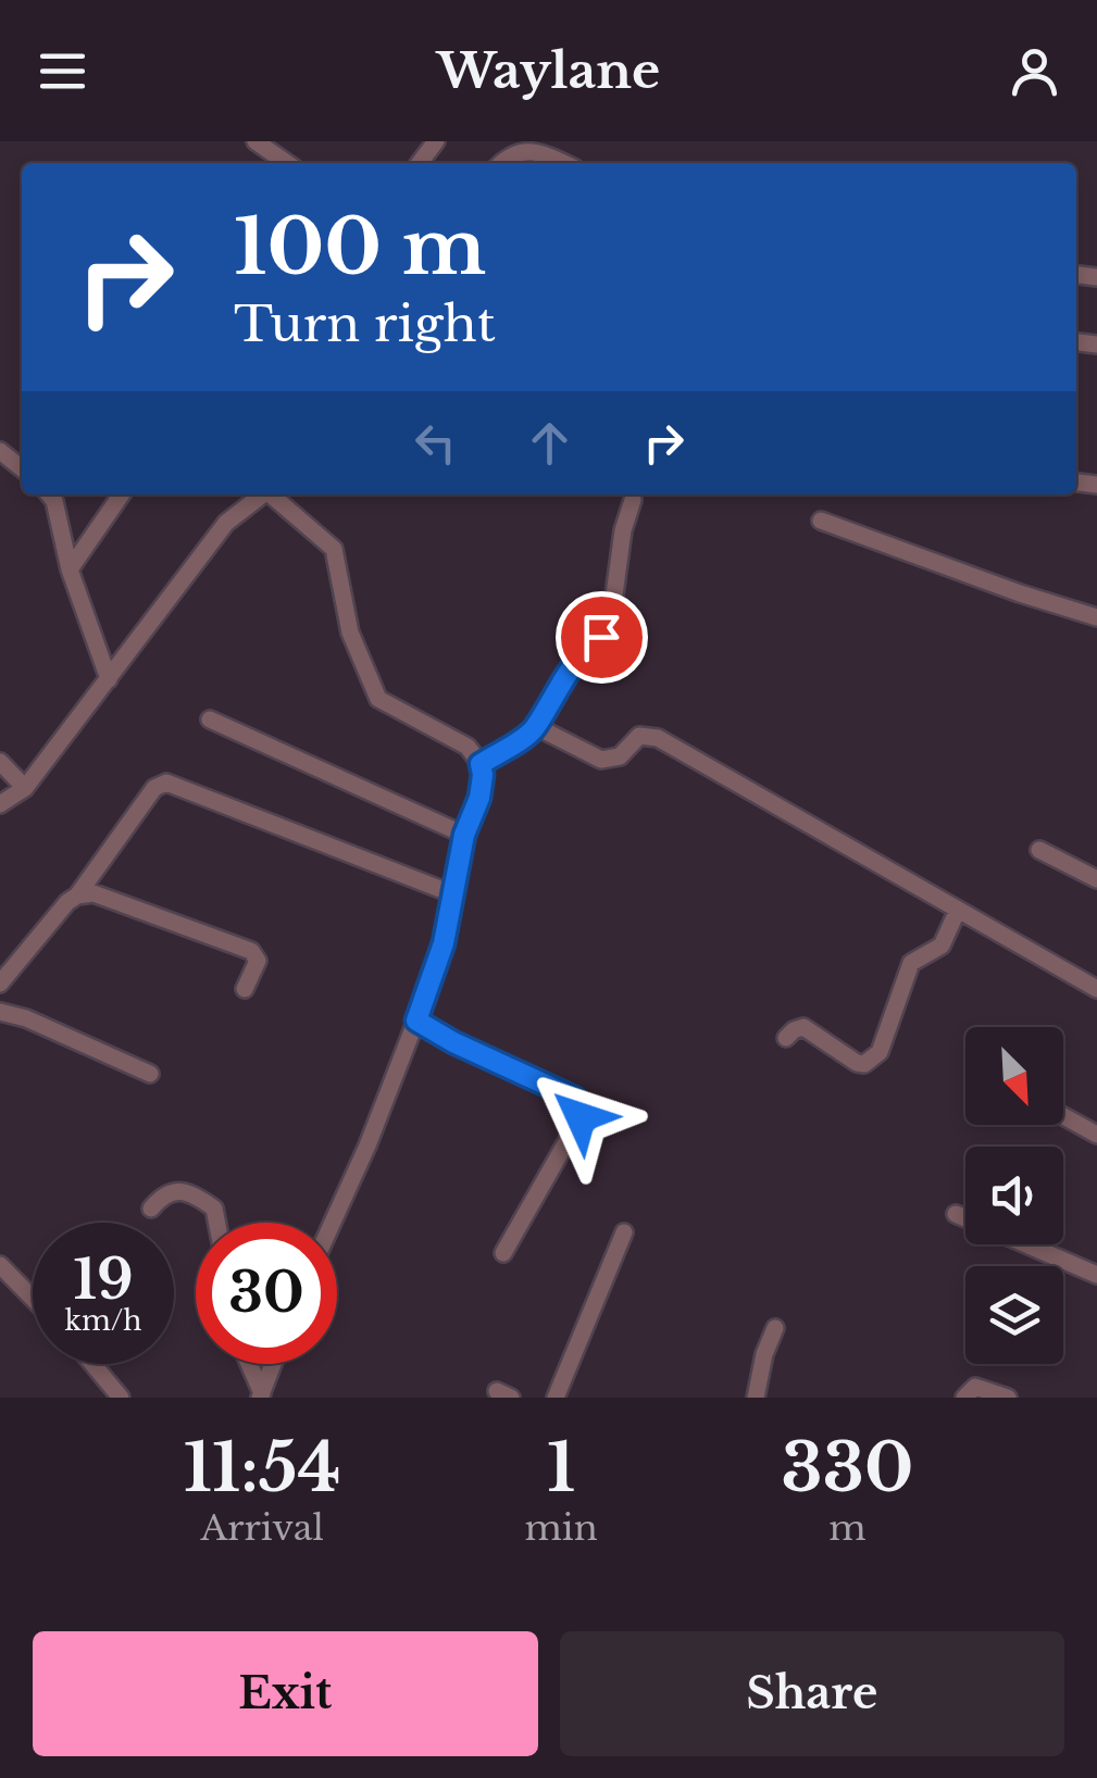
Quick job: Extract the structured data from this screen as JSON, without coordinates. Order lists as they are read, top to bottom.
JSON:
{
  "north": "bottom right",
  "page": {
    "header": "Waylane",
    "turn": ["100 m", "Turn right"],
    "speed": "19 km/h",
    "limit": "30",
    "eta": [
      "11:54",
      "Arrival",
      "1",
      "min",
      "330",
      "m"
    ],
    "buttons": ["Exit", "Share"]
  }
}
